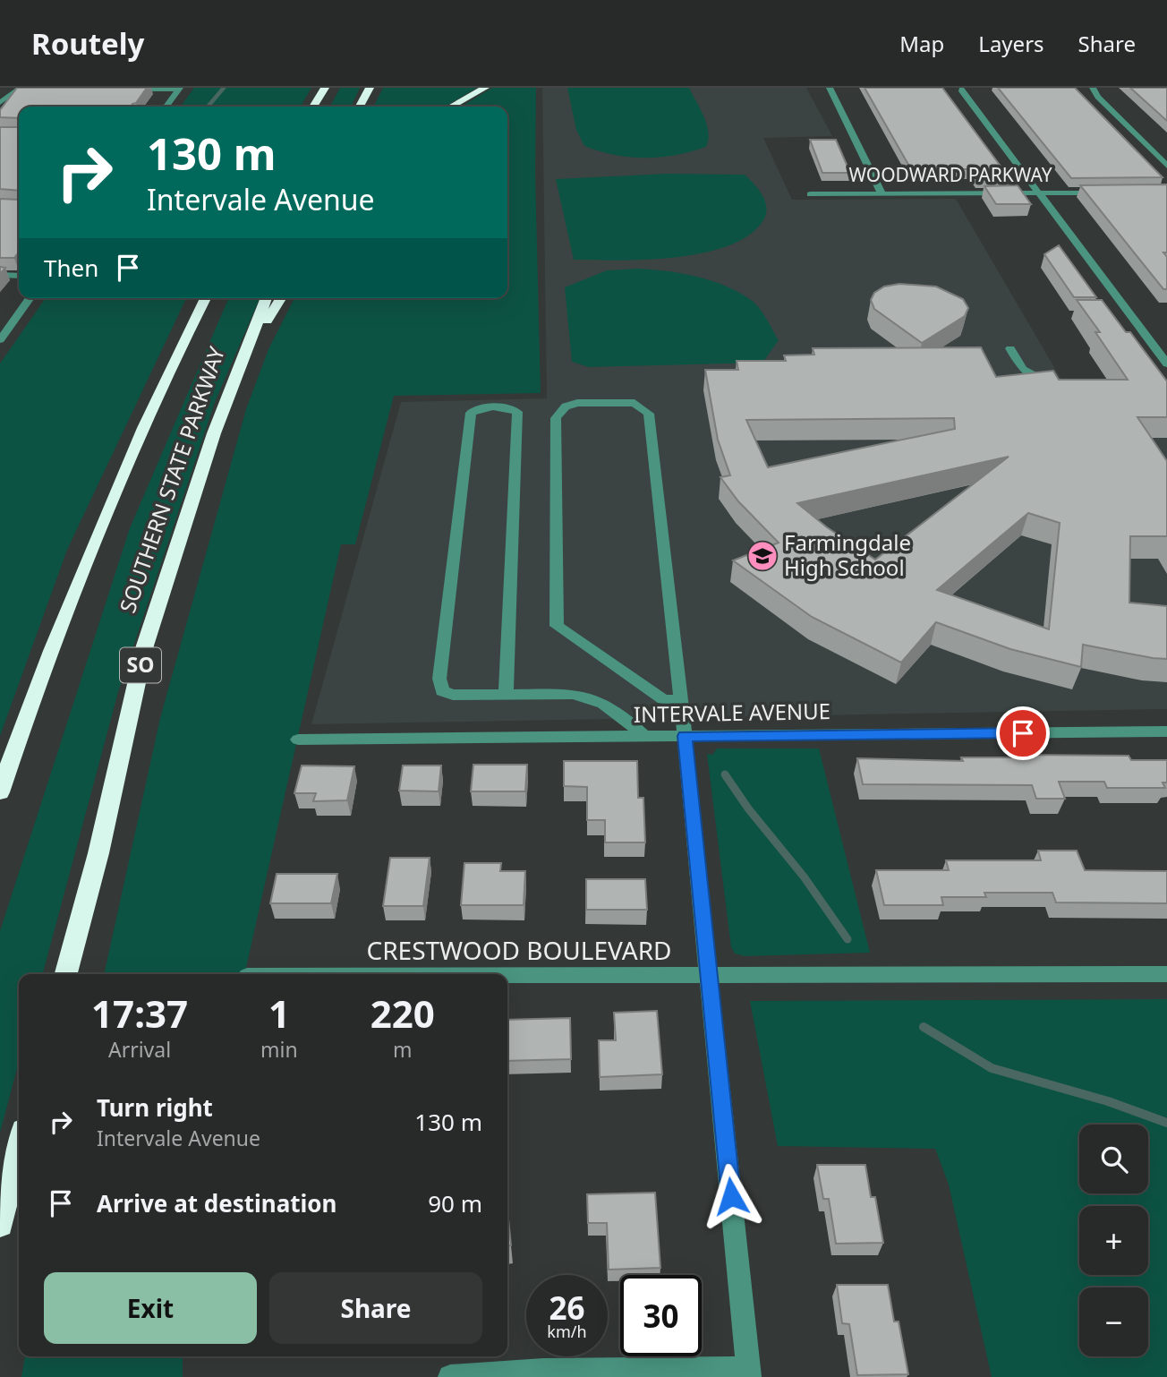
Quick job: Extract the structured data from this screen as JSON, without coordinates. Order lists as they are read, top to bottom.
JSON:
{
  "streets": {
    "highway": ["SOUTHERN STATE PARKWAY", "SO"],
    "street": ["WOODWARD PARKWAY", "INTERVALE AVENUE", "CRESTWOOD BOULEVARD"]
  },
  "places": {
    "school or university": ["Farmingdale High School"]
  },
  "page": {
    "header": "Routely",
    "nav": ["Map", "Layers", "Share"],
    "turn": ["130 m", "Intervale Avenue"],
    "then": "Then",
    "eta": [
      "17:37",
      "Arrival",
      "1",
      "min",
      "220",
      "m"
    ],
    "list": [
      {
        "name": "Turn right",
        "note": "Intervale Avenue",
        "value": "130 m"
      },
      {
        "name": "Arrive at destination",
        "value": "90 m"
      }
    ],
    "map_buttons": ["+", "−"],
    "buttons": ["Exit", "Share"],
    "speed": "26 km/h",
    "limit": "30"
  }
}
